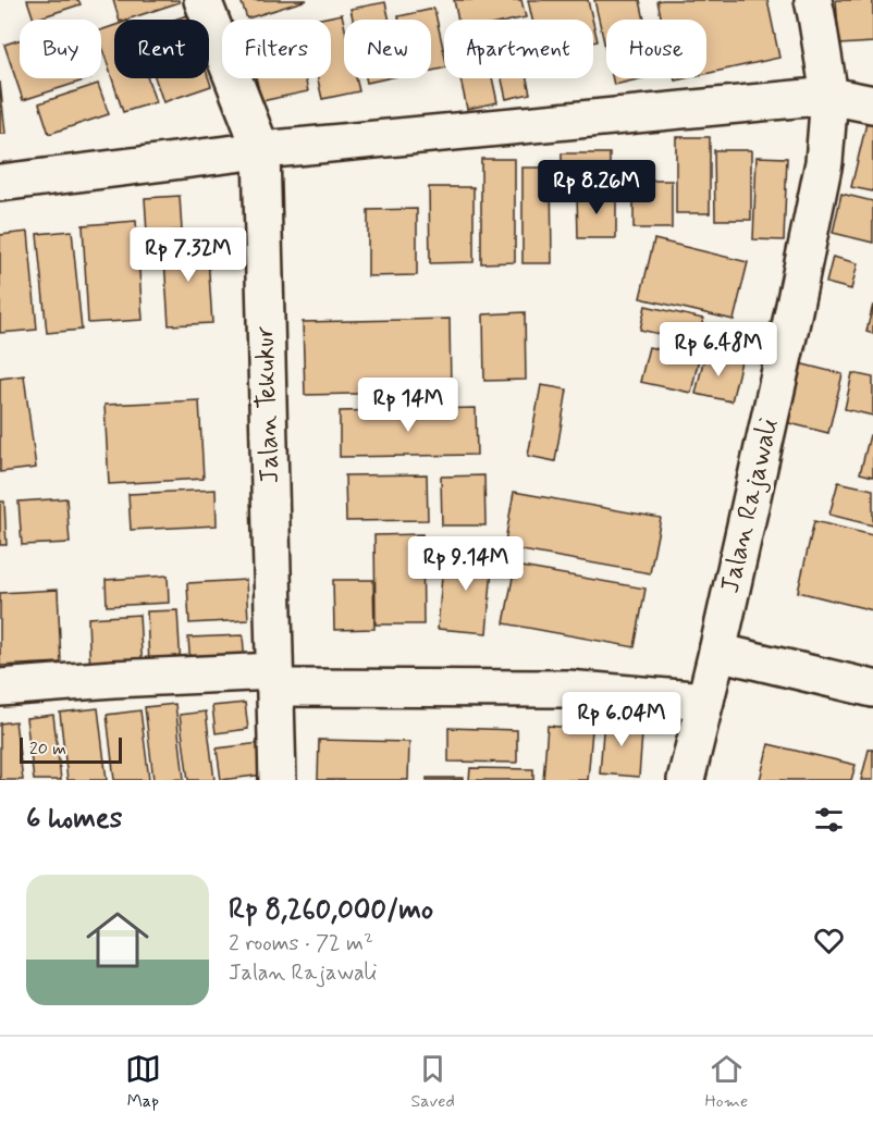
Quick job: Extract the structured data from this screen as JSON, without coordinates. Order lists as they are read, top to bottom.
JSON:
{
  "streets": {
    "street": ["Jalan Tekukur", "Jalan Rajawali"]
  },
  "scale_bar": "20 m",
  "page": {
    "chip": [
      "Buy",
      "Rent",
      "Filters",
      "New",
      "Apartment",
      "House"
    ],
    "price": [
      "Rp 8.26M",
      "Rp 7.32M",
      "Rp 6.48M",
      "Rp 14M",
      "Rp 9.14M",
      "Rp 6.04M"
    ],
    "scale": "20 m",
    "heading": "6 homes",
    "list": [
      {
        "name": "Rp 8,260,000/mo",
        "note": "2 rooms · 72 m² · Jalan Rajawali"
      }
    ],
    "tabs": ["Map", "Saved", "Home"]
  }
}
